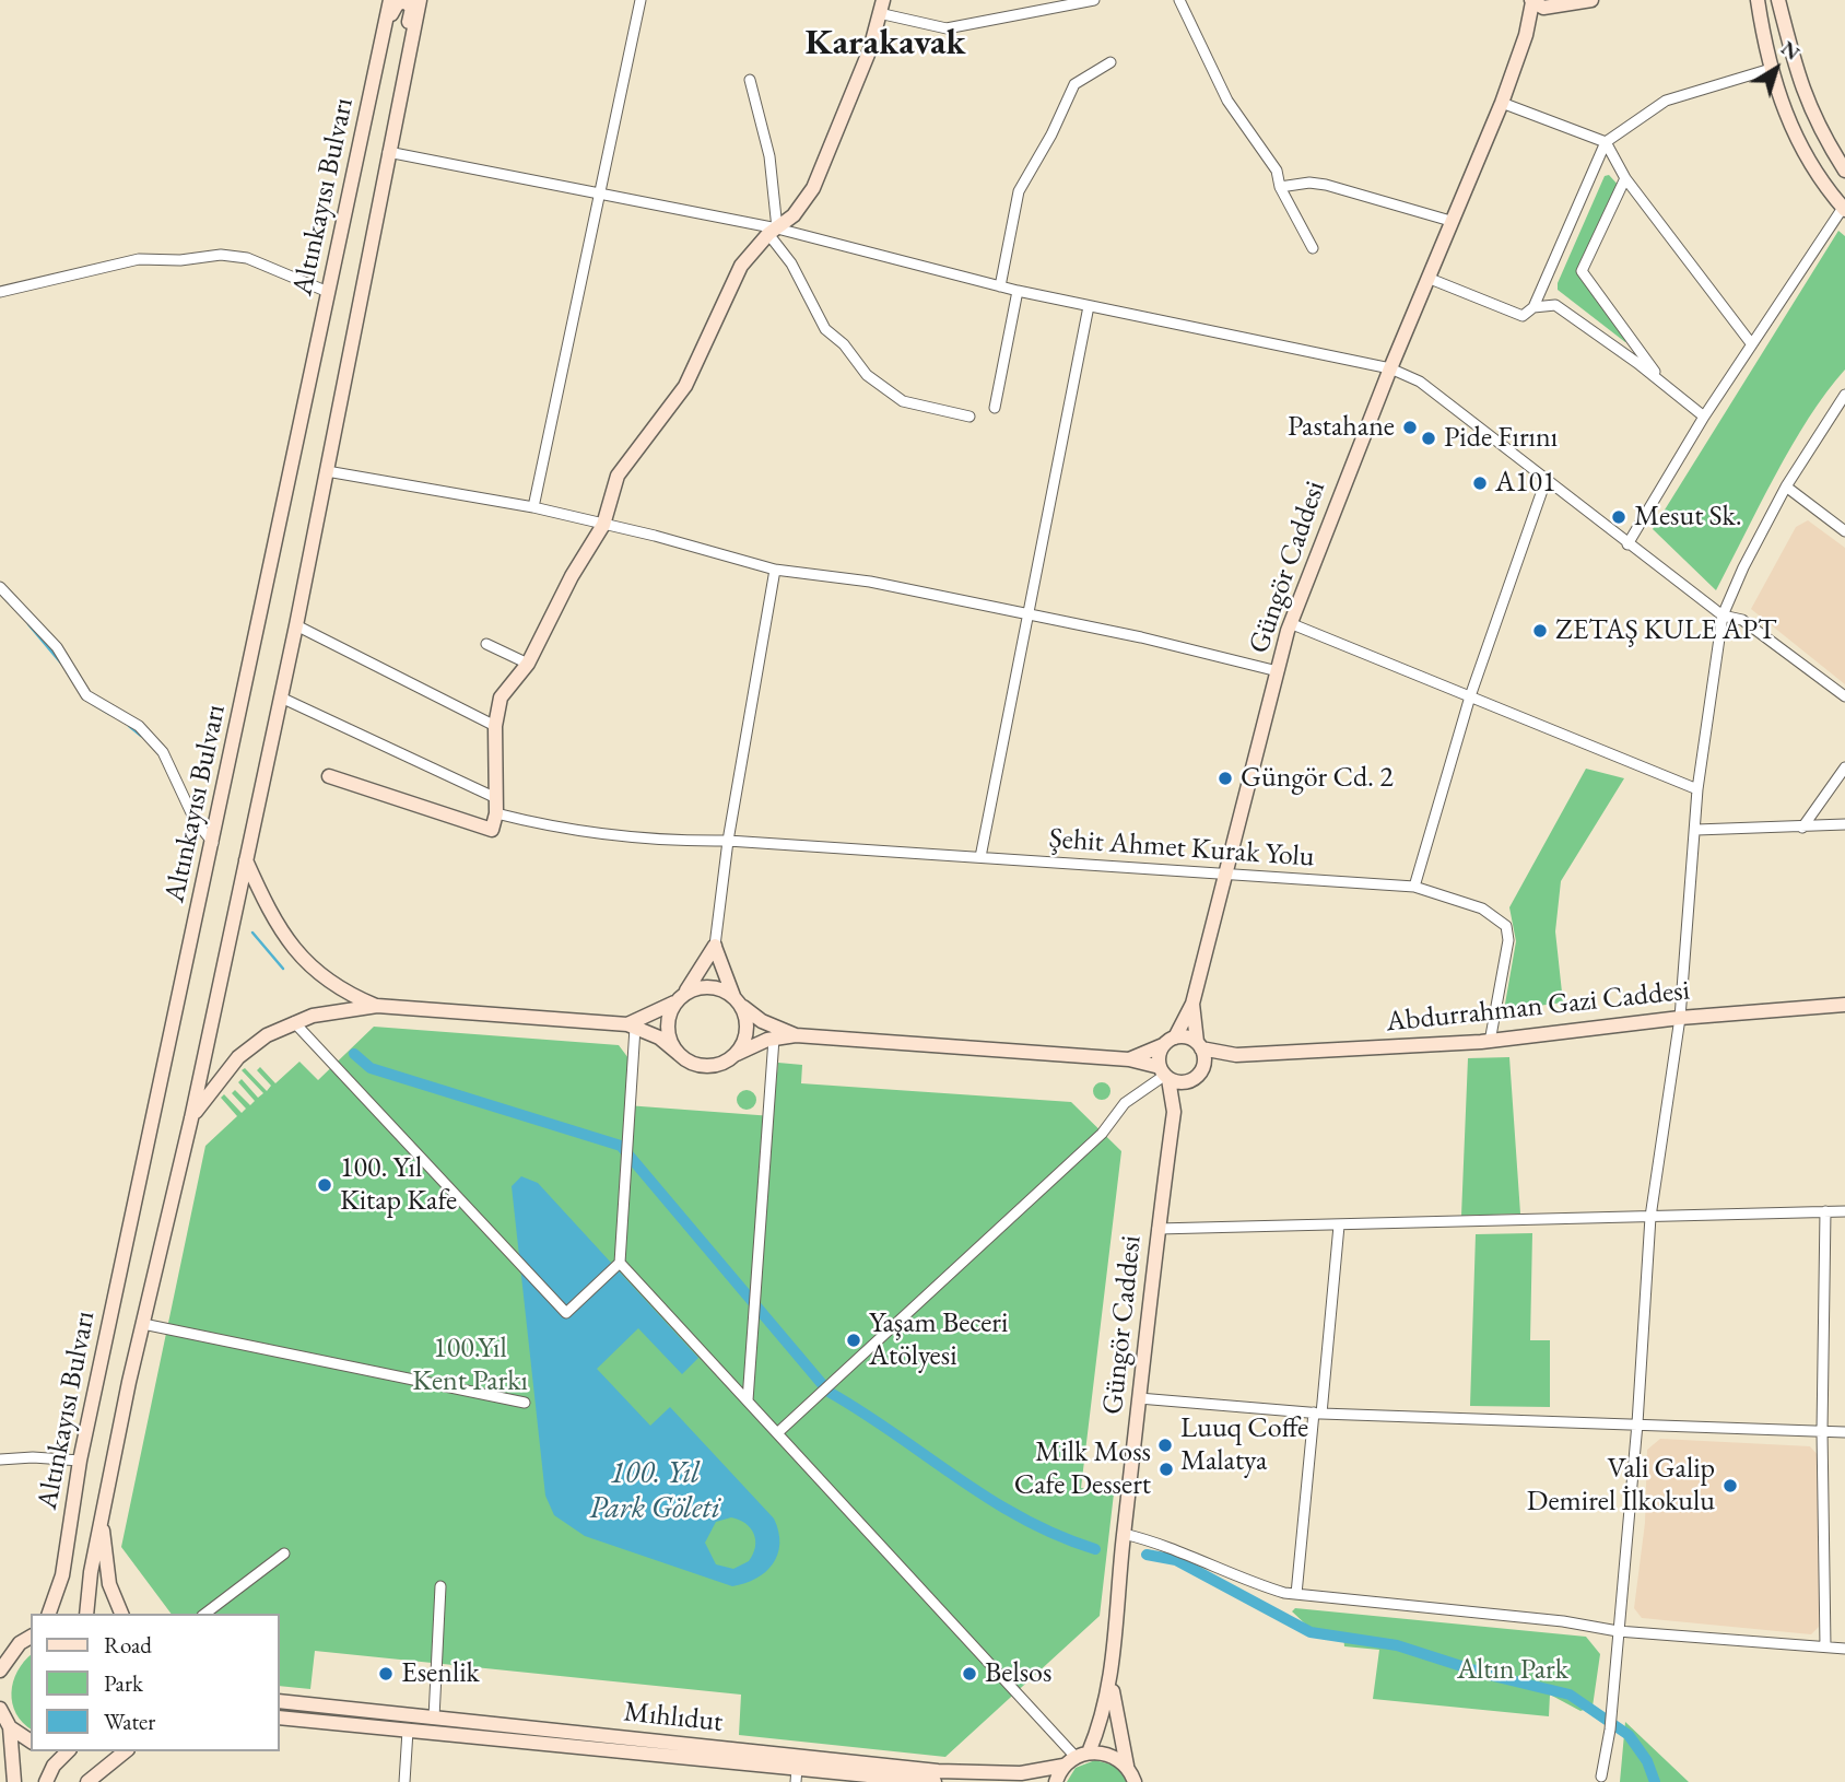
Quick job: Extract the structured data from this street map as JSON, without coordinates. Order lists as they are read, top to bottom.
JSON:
{
  "streets": {
    "main road": [
      "Altınkayısı Bulvarı",
      "Güngör Caddesi",
      "Abdurrahman Gazi Caddesi",
      "Mıhlıdut"
    ],
    "street": ["Şehit Ahmet Kurak Yolu"]
  },
  "crossings": [
    ["Altınkayısı Bulvarı", "Şehit Ahmet Kurak Yolu"],
    ["Güngör Caddesi", "Şehit Ahmet Kurak Yolu"],
    ["Güngör Caddesi", "Abdurrahman Gazi Caddesi"],
    ["Şehit Ahmet Kurak Yolu", "Abdurrahman Gazi Caddesi"]
  ],
  "districts": ["Karakavak"],
  "water": ["100. Yıl Park Göleti"],
  "parks": ["100.Yıl Kent Parkı", "Altın Park"],
  "places": [
    "Pastahane",
    "Pide Fırını",
    "A101",
    "Mesut Sk.",
    "ZETAŞ KULE APT",
    "Güngör Cd. 2",
    "100. Yıl Kitap Kafe",
    "Yaşam Beceri Atölyesi",
    "Luuq Coffe Malatya",
    "Milk Moss Cafe Dessert",
    "Vali Galip Demirel İlkokulu",
    "Esenlik",
    "Belsos"
  ],
  "legend": ["Road", "Park", "Water"],
  "north": "top right"
}
